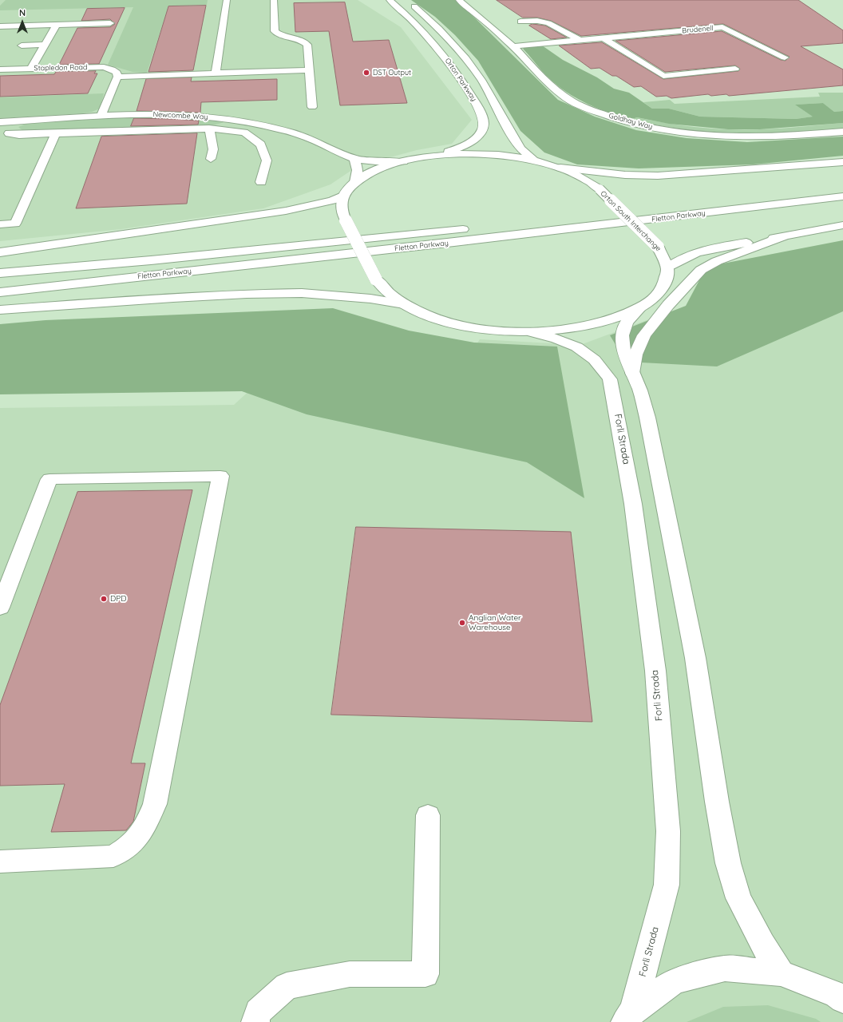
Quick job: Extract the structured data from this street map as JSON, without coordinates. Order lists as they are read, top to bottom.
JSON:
{
  "streets": {
    "main road": [
      "Brudenell",
      "Stapledon Road",
      "Orton Parkway",
      "Newcombe Way",
      "Goldhay Way",
      "Fletton Parkway",
      "Orton South Interchange",
      "Forli Strada"
    ]
  },
  "crossings": [
    ["Brudenell", "Goldhay Way"],
    ["Orton Parkway", "Orton South Interchange"],
    ["Newcombe Way", "Orton South Interchange"]
  ],
  "places": ["DST Output", "DPD", "Anglian Water Warehouse"],
  "north": "top"
}
